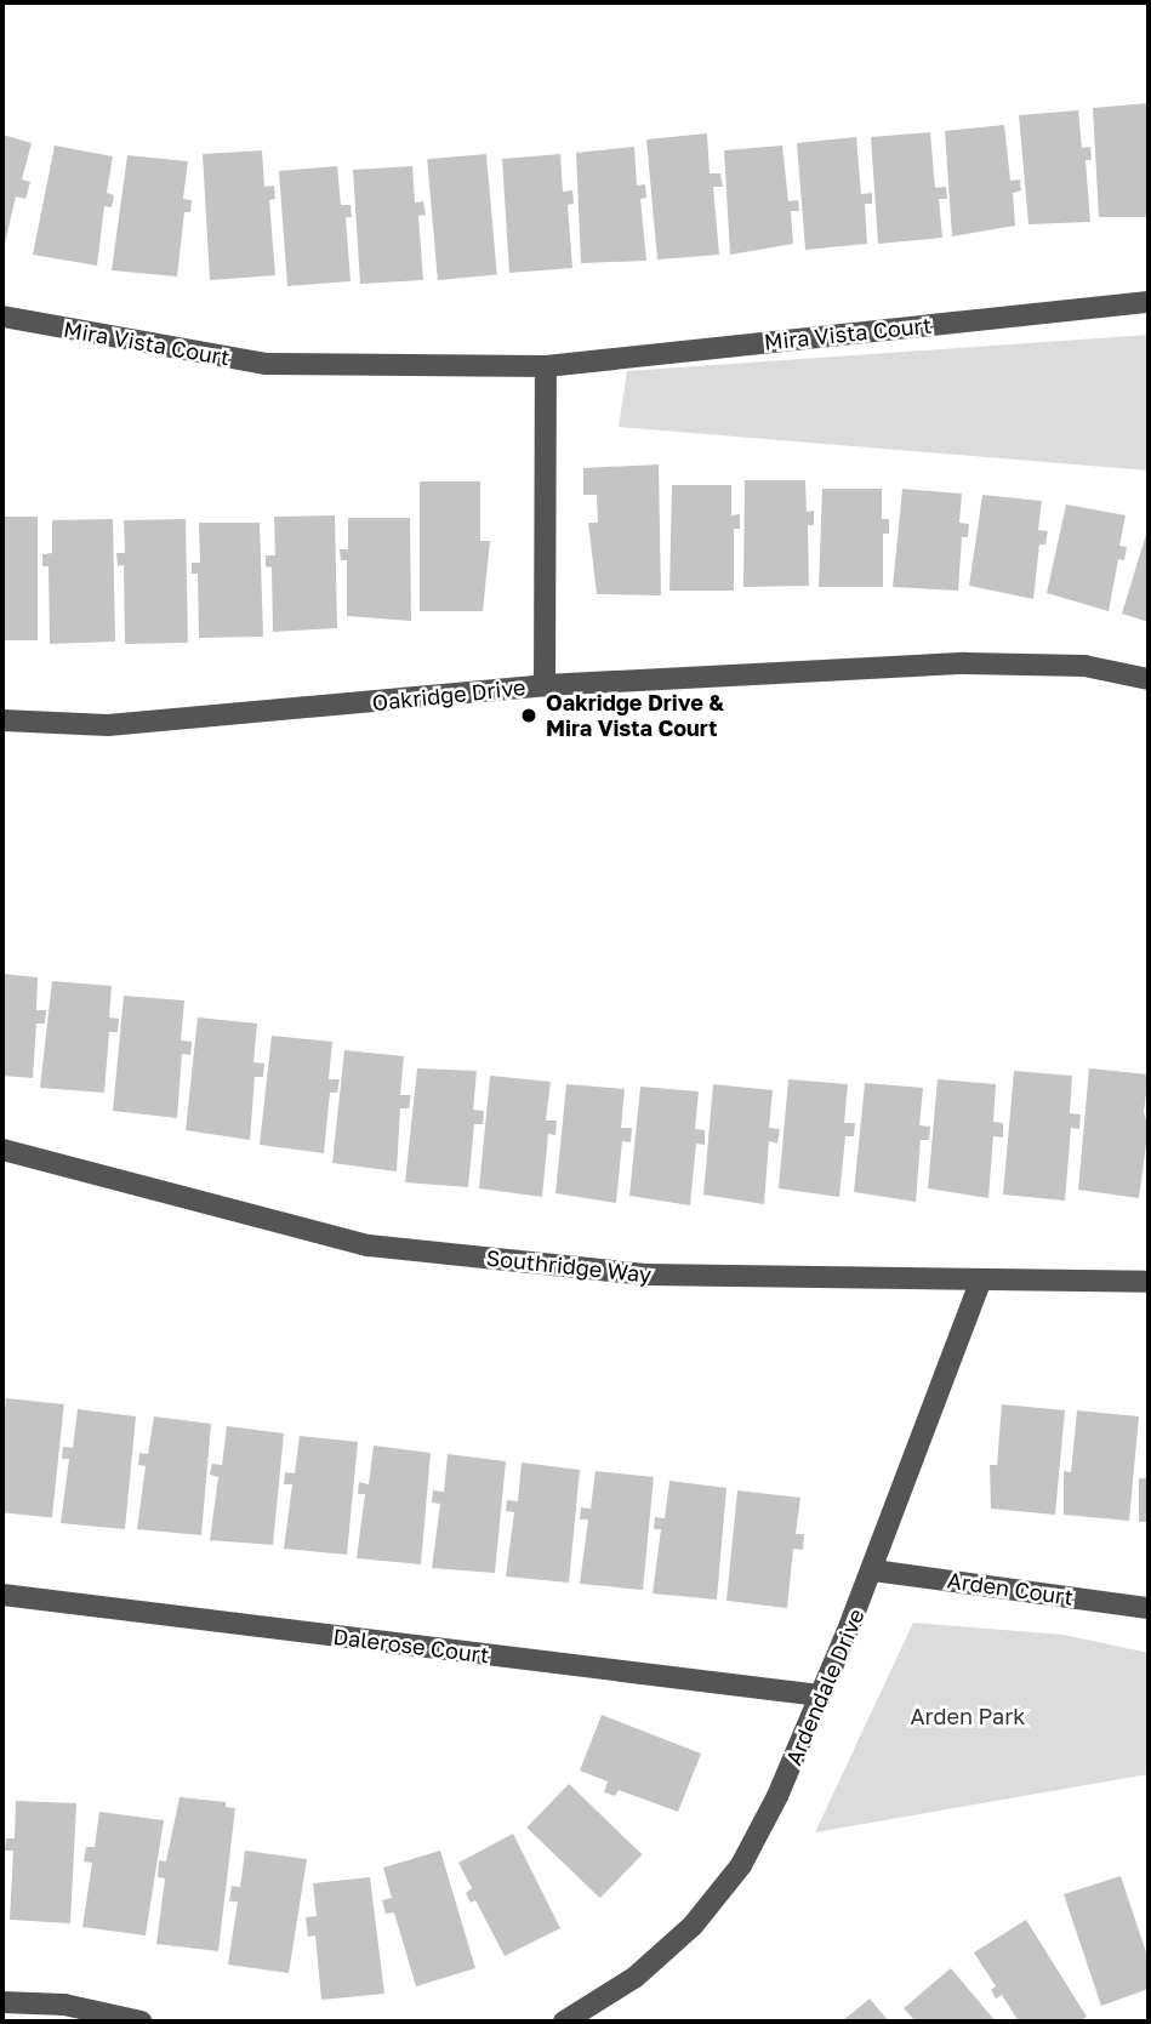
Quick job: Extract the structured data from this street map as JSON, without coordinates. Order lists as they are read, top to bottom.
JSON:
{
  "streets": {
    "street": [
      "Mira Vista Court",
      "Oakridge Drive",
      "Southridge Way",
      "Arden Court",
      "Dalerose Court",
      "Ardendale Drive"
    ]
  },
  "crossings": [
    ["Southridge Way", "Ardendale Drive"],
    ["Arden Court", "Ardendale Drive"],
    ["Dalerose Court", "Ardendale Drive"]
  ],
  "parks": ["Arden Park"],
  "places": ["Oakridge Drive & Mira Vista Court"]
}
